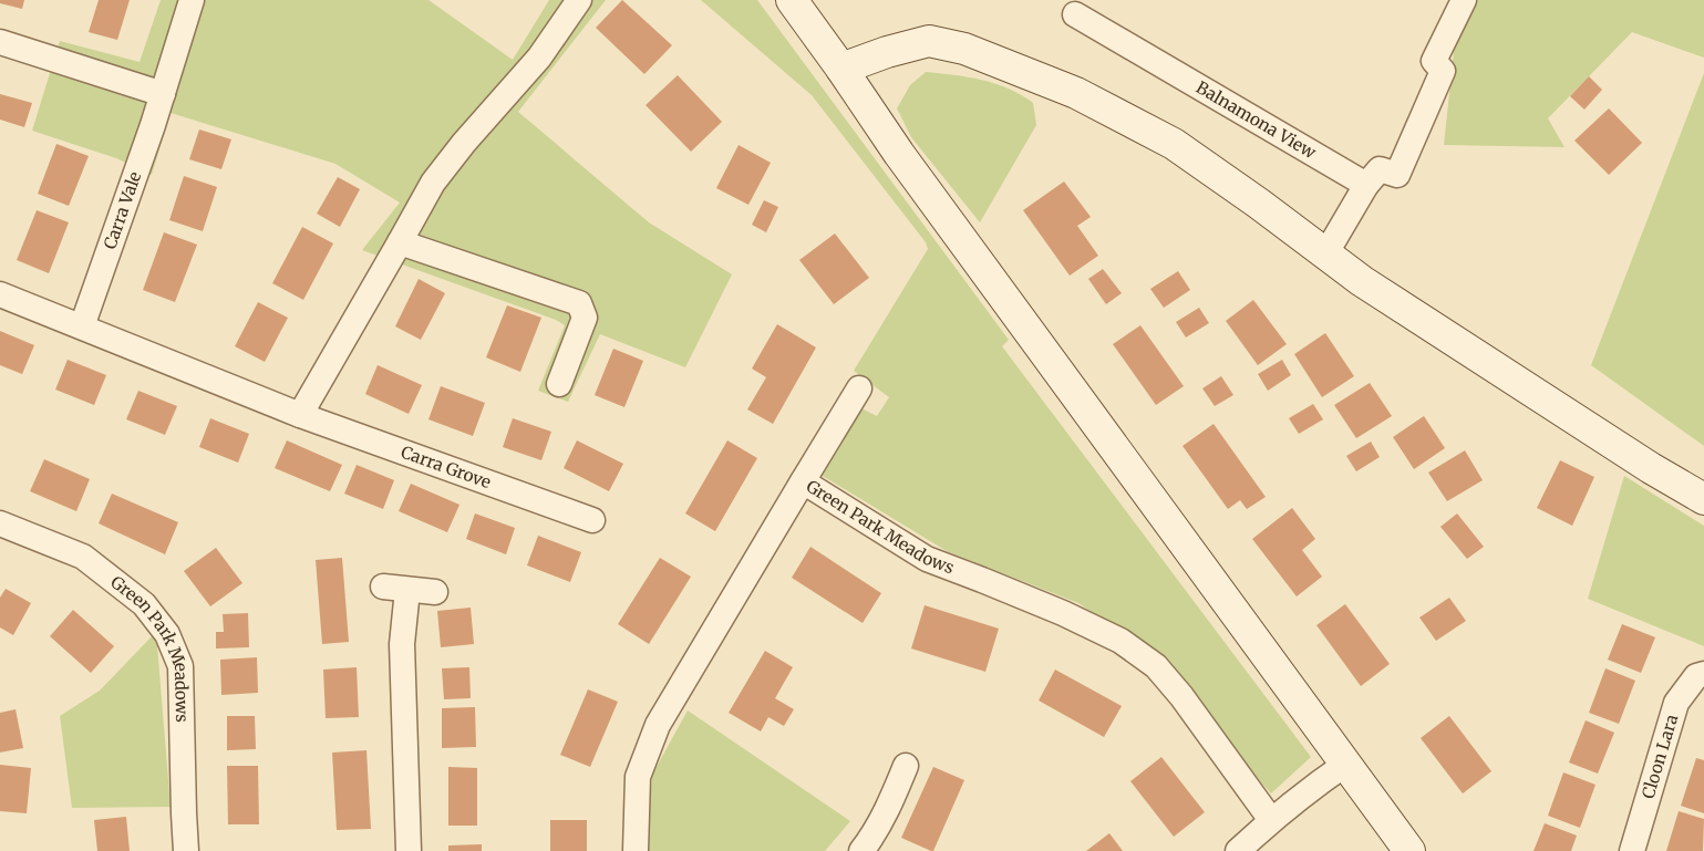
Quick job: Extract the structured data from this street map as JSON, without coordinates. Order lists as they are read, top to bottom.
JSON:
{
  "streets": {
    "street": [
      "Balnamona View",
      "Carra Vale",
      "Carra Grove",
      "Green Park Meadows",
      "Cloon Lara"
    ]
  }
}
